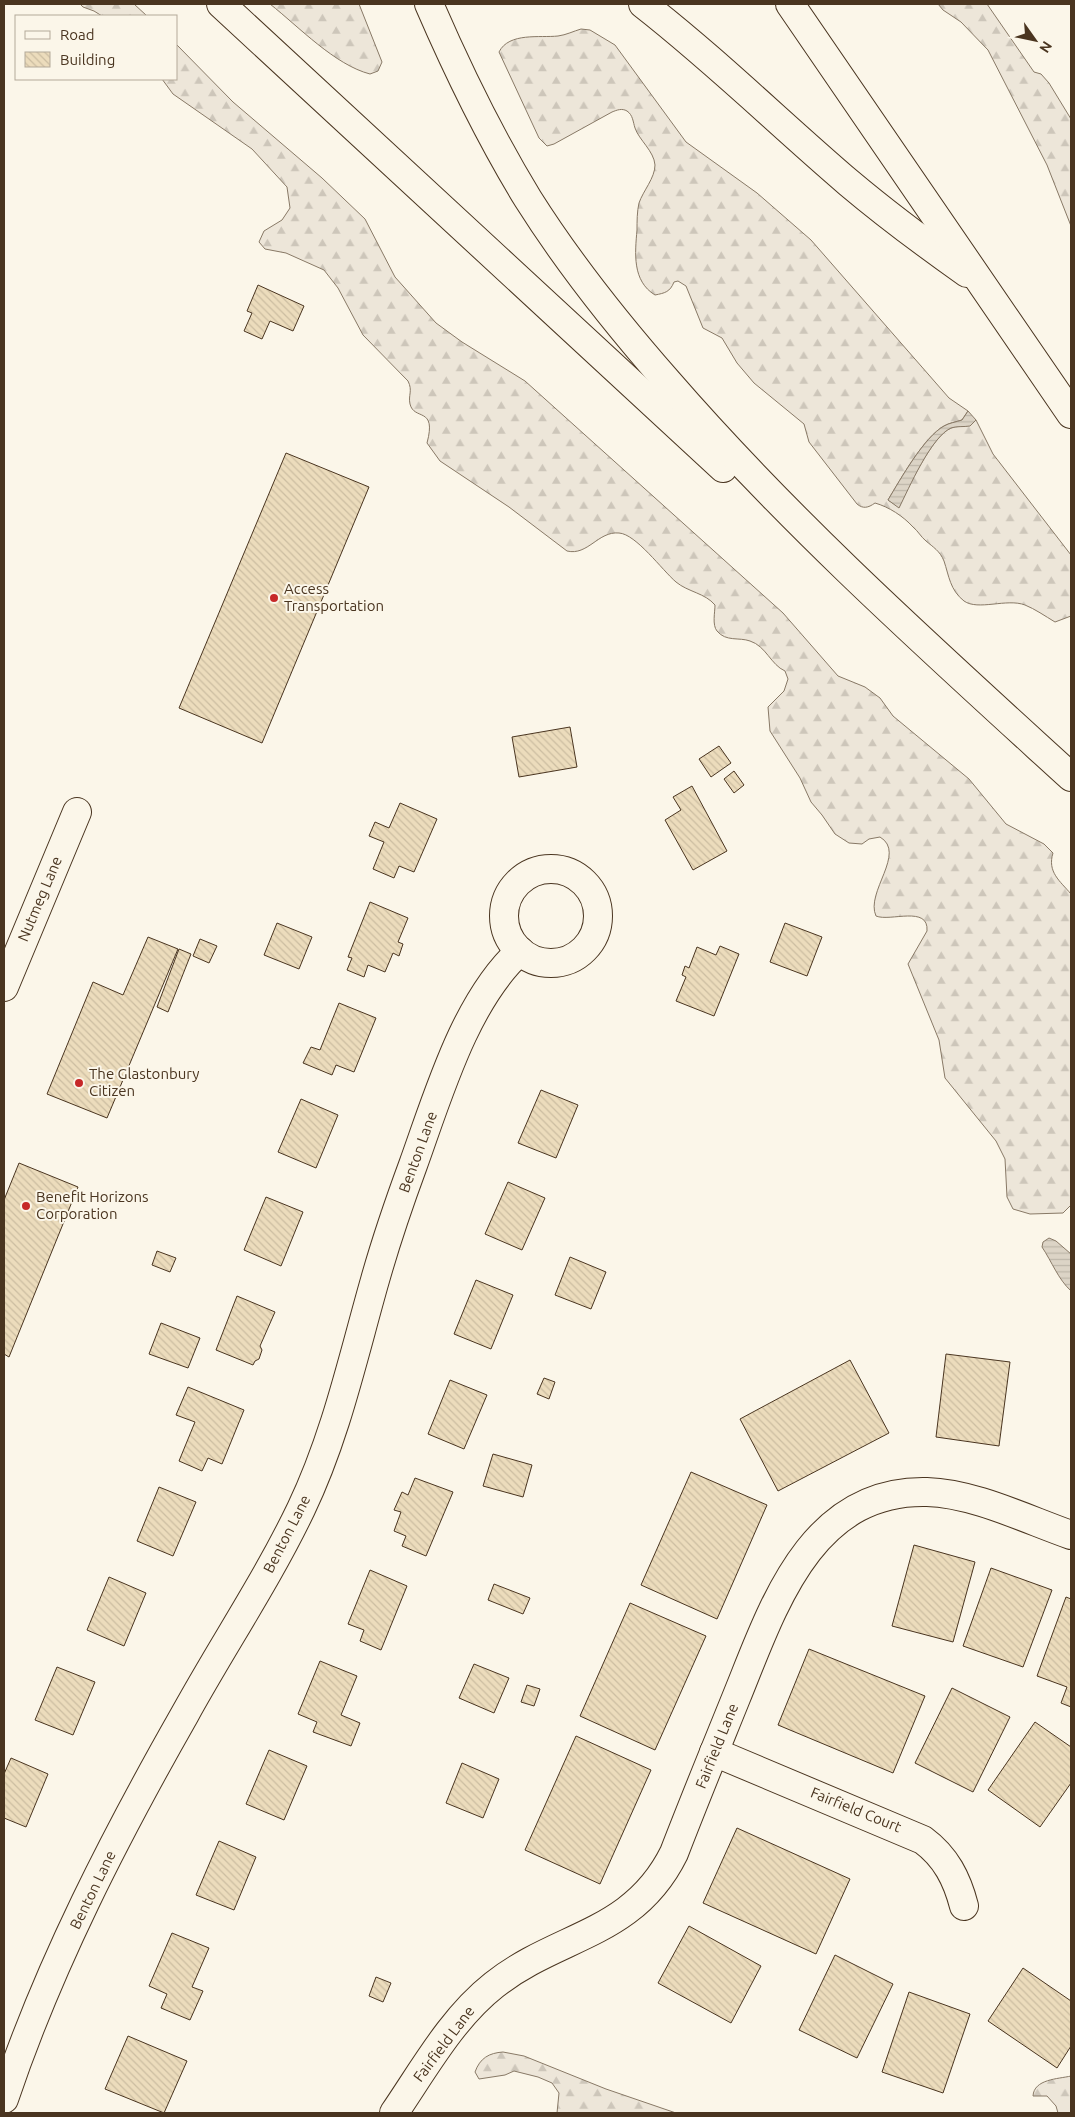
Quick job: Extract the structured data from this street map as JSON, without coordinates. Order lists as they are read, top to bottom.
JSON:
{
  "streets": {
    "main road": [
      "Nutmeg Lane",
      "Benton Lane",
      "Fairfield Lane",
      "Fairfield Court"
    ]
  },
  "crossings": [
    ["Fairfield Lane", "Fairfield Court"]
  ],
  "places": ["Access Transportation", "The Glastonbury Citizen", "Benefit Horizons Corporation"],
  "legend": ["Road", "Building"],
  "north": "bottom right"
}
